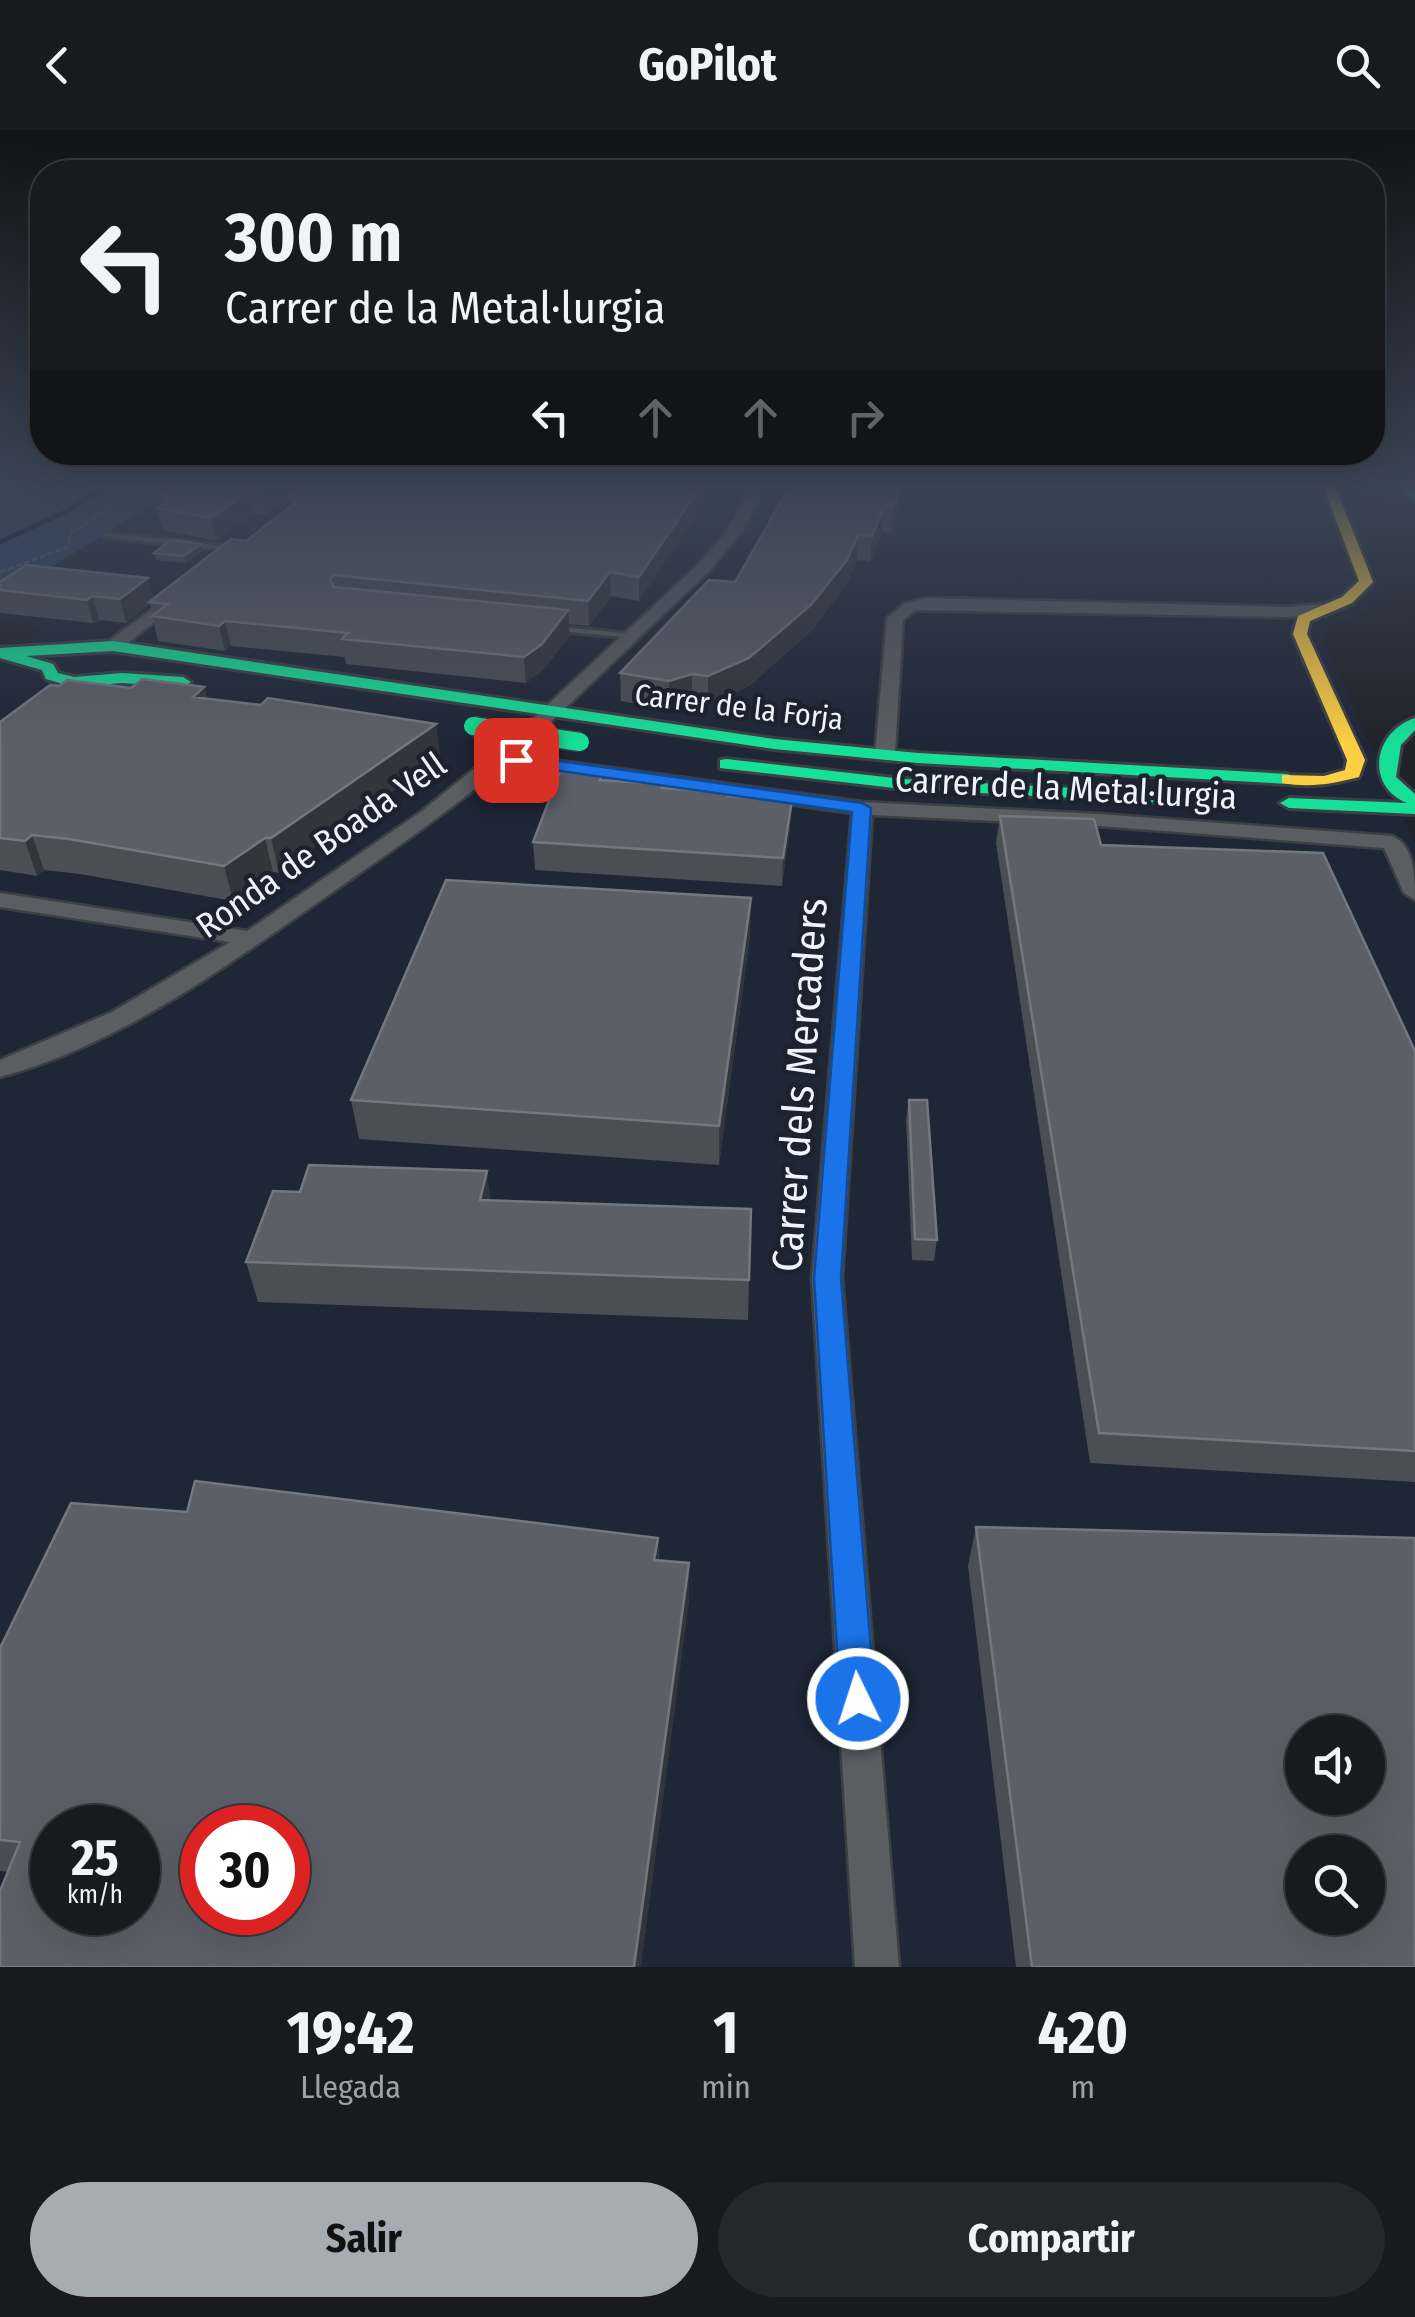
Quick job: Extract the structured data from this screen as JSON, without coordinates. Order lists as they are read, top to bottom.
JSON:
{
  "streets": {
    "street": [
      "Carrer de la Forja",
      "Carrer de la Metal·lurgia",
      "Ronda de Boada Vell",
      "Carrer dels Mercaders"
    ]
  },
  "crossings": [
    ["Carrer de la Forja", "Ronda de Boada Vell"],
    ["Carrer de la Metal·lurgia", "Ronda de Boada Vell"],
    ["Carrer de la Metal·lurgia", "Carrer dels Mercaders"]
  ],
  "page": {
    "header": "GoPilot",
    "turn": ["300 m", "Carrer de la Metal·lurgia"],
    "speed": "25 km/h",
    "limit": "30",
    "eta": [
      "19:42",
      "Llegada",
      "1",
      "min",
      "420",
      "m"
    ],
    "buttons": ["Salir", "Compartir"]
  }
}
